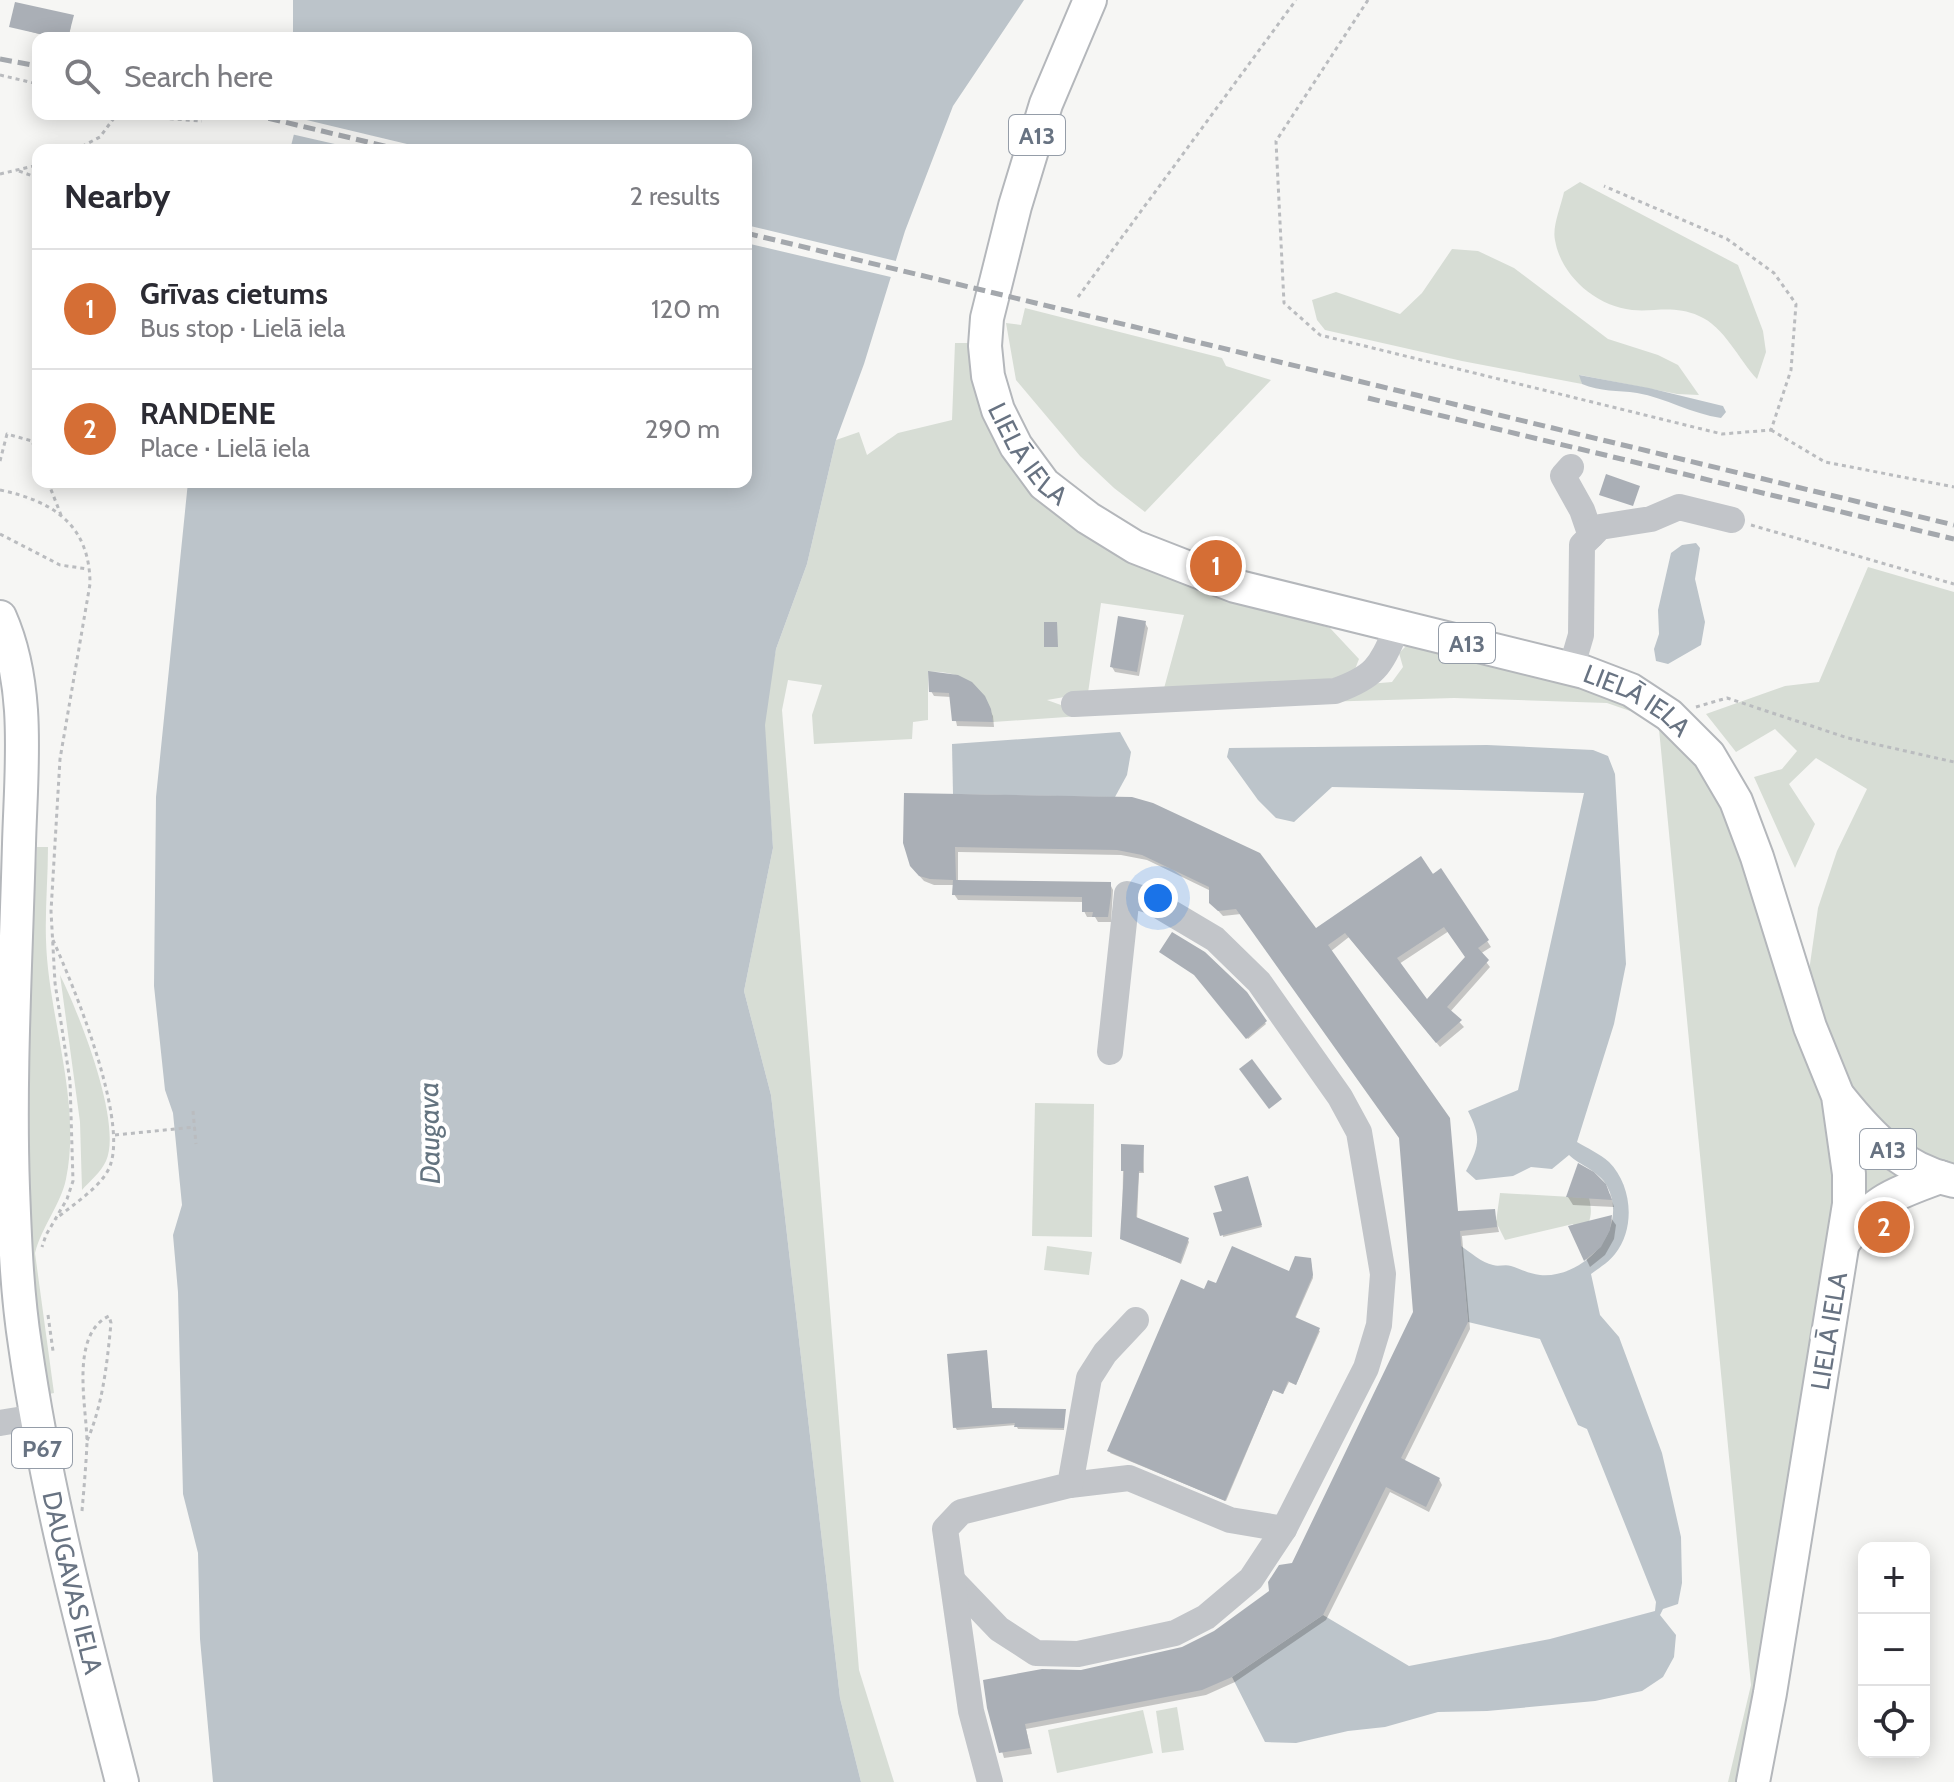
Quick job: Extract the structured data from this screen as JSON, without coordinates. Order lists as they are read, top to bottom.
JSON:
{
  "streets": {
    "main road": [
      "A13",
      "LIELĀ IELA",
      "P67",
      "DAUGAVAS IELA"
    ]
  },
  "crossings": [
    ["A13", "LIELĀ IELA"]
  ],
  "water": ["Daugava"],
  "page": {
    "search": "Search here",
    "heading": ["Nearby", "2 results"],
    "list": [
      {
        "mark": "1",
        "name": "Grīvas cietums",
        "note": "Bus stop · Lielā iela",
        "value": "120 m"
      },
      {
        "mark": "2",
        "name": "RANDENE",
        "note": "Place · Lielā iela",
        "value": "290 m"
      }
    ],
    "pins": ["1", "2"],
    "map_buttons": ["+", "−"]
  }
}
